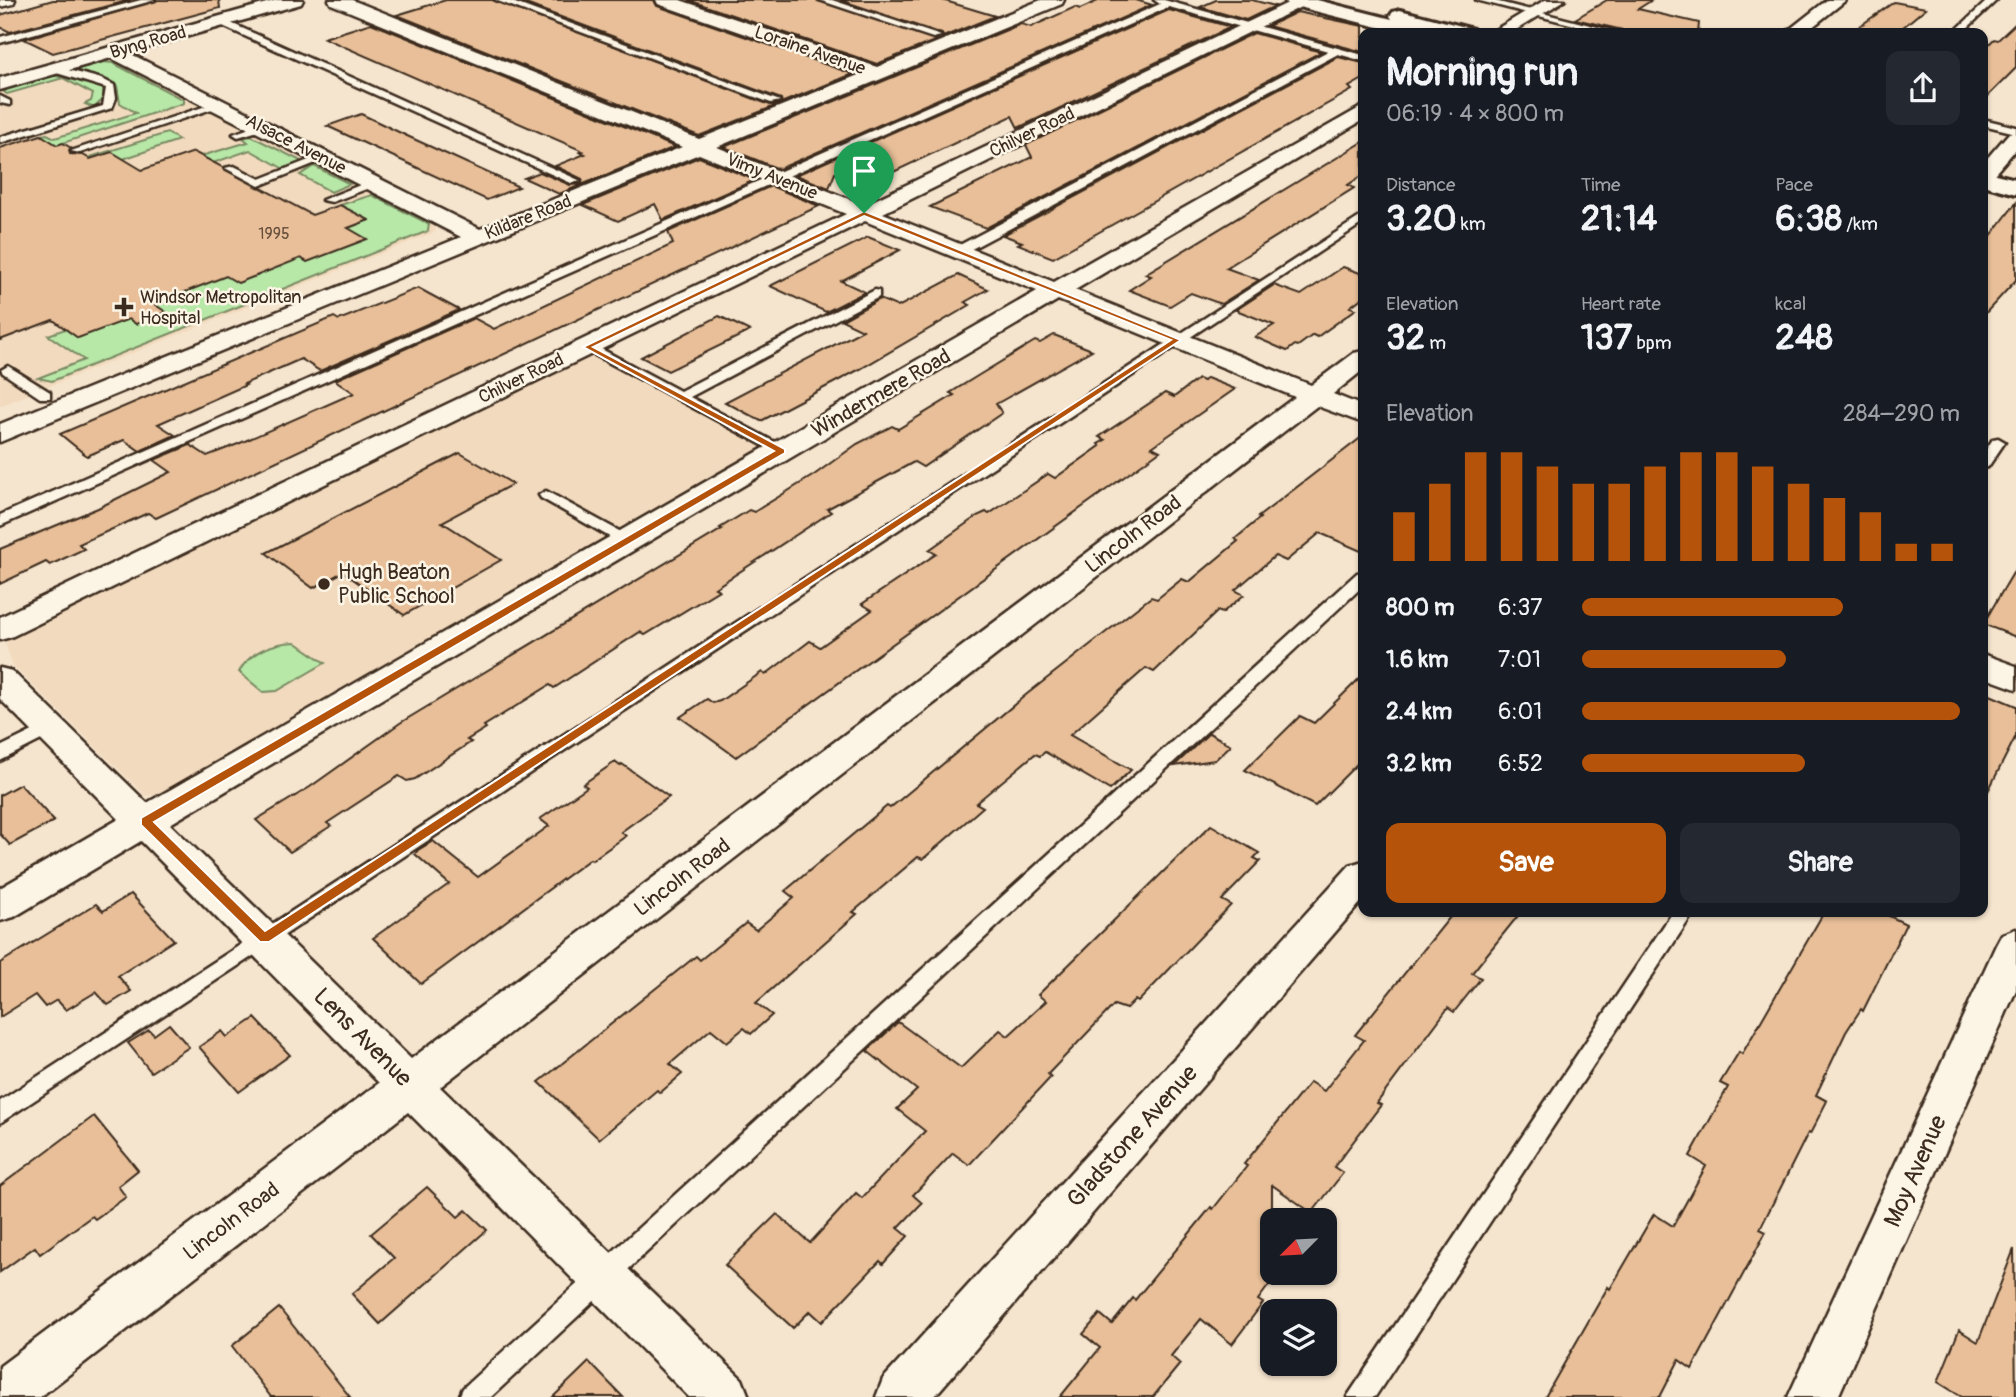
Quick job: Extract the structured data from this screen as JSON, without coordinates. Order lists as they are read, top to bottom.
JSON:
{
  "streets": {
    "street": [
      "Byng Road",
      "Loraine Avenue",
      "Chilver Road",
      "Alsace Avenue",
      "Vimy Avenue",
      "Kildare Road",
      "Windermere Road",
      "Lincoln Road",
      "Lens Avenue",
      "Gladstone Avenue",
      "Moy Avenue"
    ]
  },
  "crossings": [
    ["Byng Road", "Alsace Avenue"],
    ["Loraine Avenue", "Kildare Road"],
    ["Chilver Road", "Vimy Avenue"],
    ["Alsace Avenue", "Kildare Road"],
    ["Vimy Avenue", "Kildare Road"],
    ["Vimy Avenue", "Windermere Road"],
    ["Vimy Avenue", "Lincoln Road"],
    ["Windermere Road", "Lens Avenue"],
    ["Lincoln Road", "Lens Avenue"]
  ],
  "places": {
    "health": ["Windsor Metropolitan Hospital"],
    "other": ["Hugh Beaton Public School"]
  },
  "house_numbers": ["1995"],
  "north": "bottom left",
  "page": {
    "heading": ["Morning run", "06:19 · 4 × 800 m"],
    "stats": [
      ["Distance", "3.20 km"],
      ["Time", "21:14"],
      ["Pace", "6:38 /km"],
      ["Elevation", "32 m"],
      ["Heart rate", "137 bpm"],
      ["kcal", "248"]
    ],
    "chart": ["Elevation", "284–290 m"],
    "list": [
      {
        "name": "800 m",
        "note": "6:37"
      },
      {
        "name": "1.6 km",
        "note": "7:01"
      },
      {
        "name": "2.4 km",
        "note": "6:01"
      },
      {
        "name": "3.2 km",
        "note": "6:52"
      }
    ],
    "buttons": ["Save", "Share"]
  }
}
